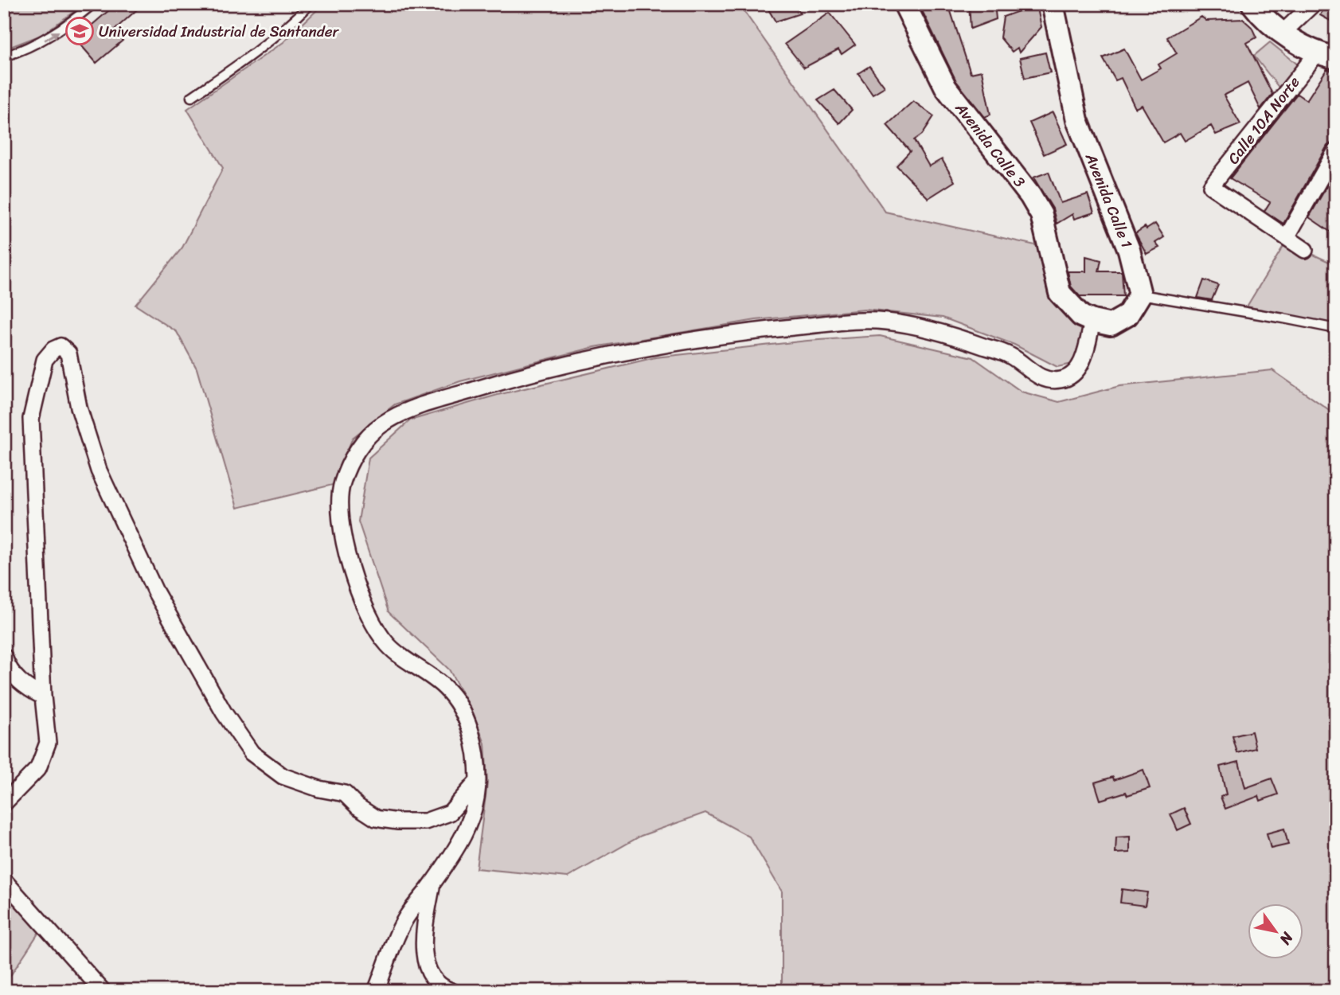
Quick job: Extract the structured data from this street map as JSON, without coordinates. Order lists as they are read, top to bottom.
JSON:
{
  "streets": {
    "street": ["Calle 10A Norte", "Avenida Calle 3", "Avenida Calle 1"]
  },
  "places": {
    "school or university": ["Universidad Industrial de Santander"]
  },
  "north": "bottom right"
}
